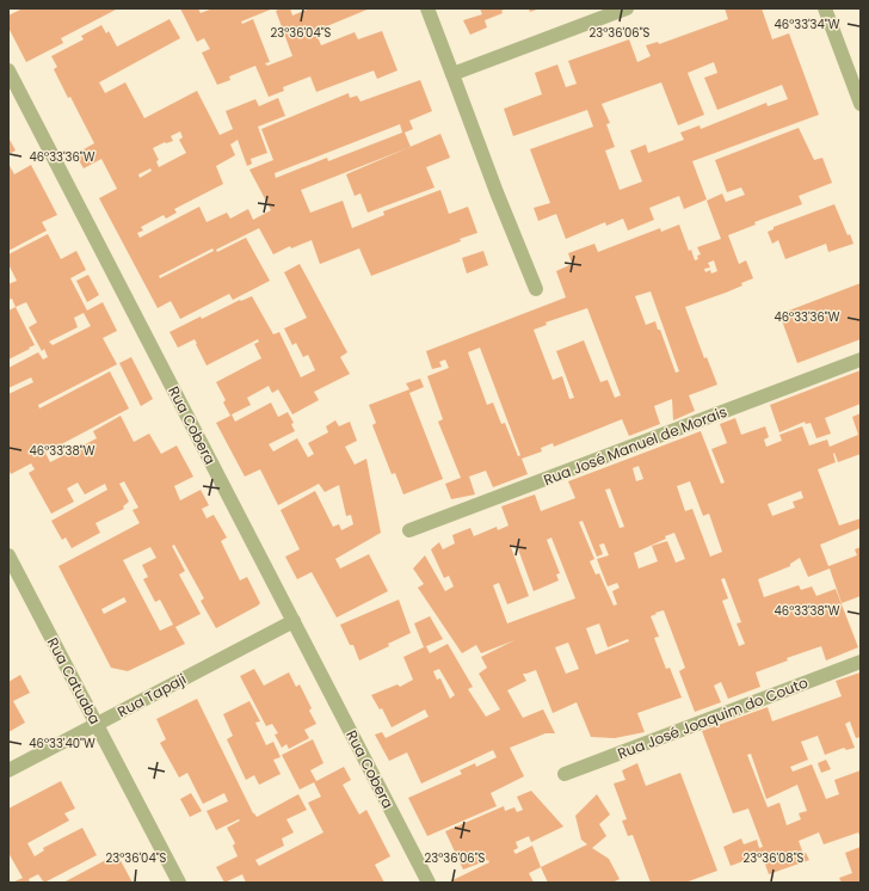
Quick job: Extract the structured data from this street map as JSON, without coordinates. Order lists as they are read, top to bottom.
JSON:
{
  "streets": {
    "street": [
      "Rua Cobera",
      "Rua José Manuel de Morais",
      "Rua Catuaba",
      "Rua Tapaji",
      "Rua José Joaquim do Couto"
    ]
  },
  "crossings": [
    ["Rua Cobera", "Rua Tapaji"],
    ["Rua Catuaba", "Rua Tapaji"]
  ],
  "coordinates": [
    "46°33'34\"W",
    "23°36'04\"S",
    "23°36'06\"S",
    "46°33'36\"W",
    "46°33'38\"W",
    "46°33'40\"W",
    "23°36'08\"S"
  ]
}
